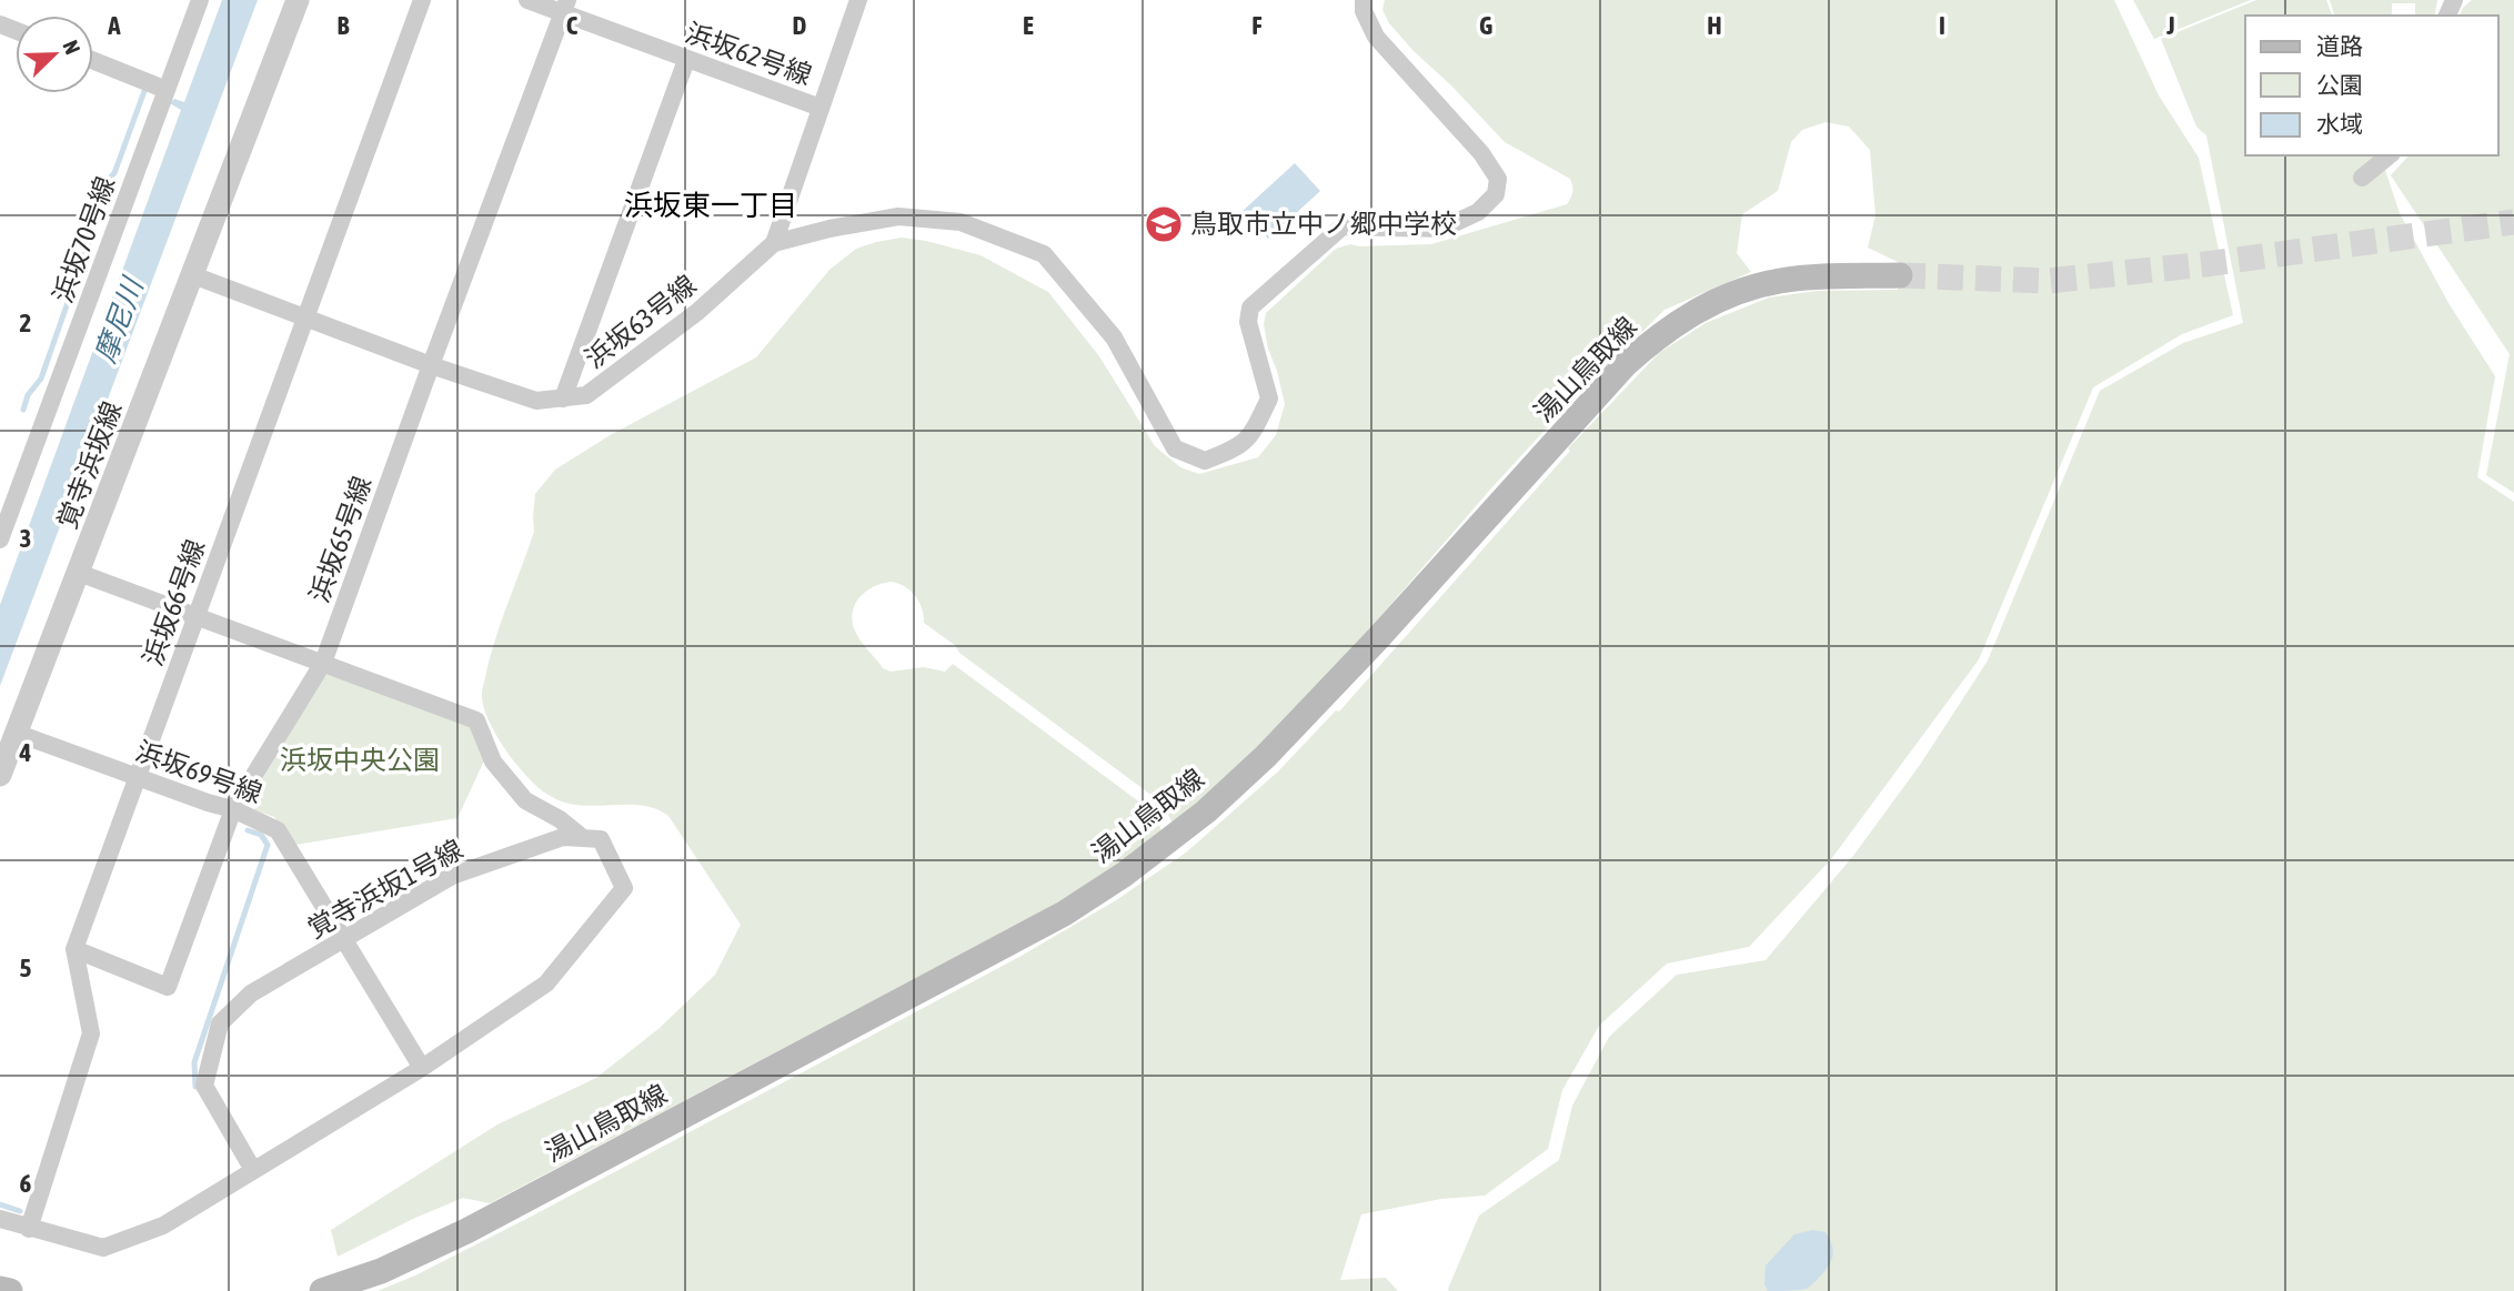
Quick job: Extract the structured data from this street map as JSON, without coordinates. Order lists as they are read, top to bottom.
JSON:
{
  "streets": {
    "main road": ["湯山鳥取線"],
    "street": [
      "浜坂62号線",
      "浜坂70号線",
      "浜坂63号線",
      "覚寺浜坂線",
      "浜坂65号線",
      "浜坂66号線",
      "浜坂69号線",
      "覚寺浜坂1号線"
    ]
  },
  "crossings": [
    ["浜坂62号線", "浜坂63号線"],
    ["浜坂62号線", "浜坂65号線"],
    ["浜坂63号線", "覚寺浜坂線"],
    ["浜坂63号線", "浜坂65号線"],
    ["浜坂63号線", "浜坂66号線"],
    ["覚寺浜坂線", "浜坂69号線"],
    ["浜坂65号線", "浜坂66号線"],
    ["浜坂65号線", "浜坂69号線"],
    ["浜坂66号線", "浜坂69号線"],
    ["浜坂69号線", "覚寺浜坂1号線"]
  ],
  "districts": ["浜坂東一丁目"],
  "water": ["摩尼川"],
  "parks": ["浜坂中央公園"],
  "places": {
    "school or university": ["鳥取市立中ノ郷中学校"]
  },
  "legend": ["道路", "公園", "水域"],
  "north": "top right",
  "grid": {
    "columns": [
      "A",
      "B",
      "C",
      "D",
      "E",
      "F",
      "G",
      "H",
      "I",
      "J"
    ],
    "rows": [
      "2",
      "3",
      "4",
      "5",
      "6"
    ]
  }
}
